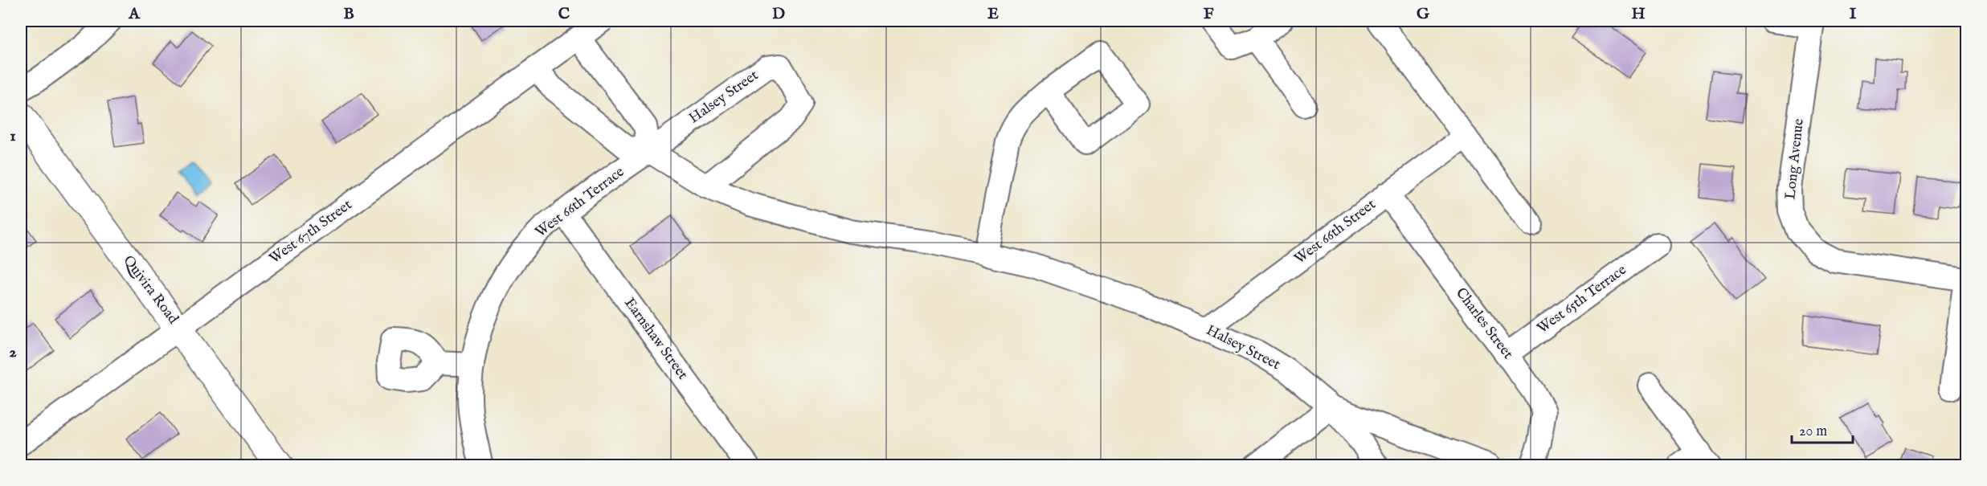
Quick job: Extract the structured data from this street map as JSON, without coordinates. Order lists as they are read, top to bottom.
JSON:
{
  "streets": {
    "main road": ["Quivira Road"],
    "street": [
      "Halsey Street",
      "Long Avenue",
      "West 66th Terrace",
      "West 67th Street",
      "West 66th Street",
      "West 65th Terrace",
      "Charles Street",
      "Earnshaw Street"
    ]
  },
  "crossings": [
    ["Halsey Street", "West 66th Terrace"],
    ["Halsey Street", "West 67th Street"],
    ["Halsey Street", "West 66th Street"],
    ["West 66th Terrace", "Earnshaw Street"],
    ["West 67th Street", "Quivira Road"],
    ["West 66th Street", "Charles Street"],
    ["West 65th Terrace", "Charles Street"]
  ],
  "scale_bar": "20 m",
  "grid": {
    "columns": [
      "A",
      "B",
      "C",
      "D",
      "E",
      "F",
      "G",
      "H",
      "I"
    ],
    "rows": ["1", "2"]
  }
}
